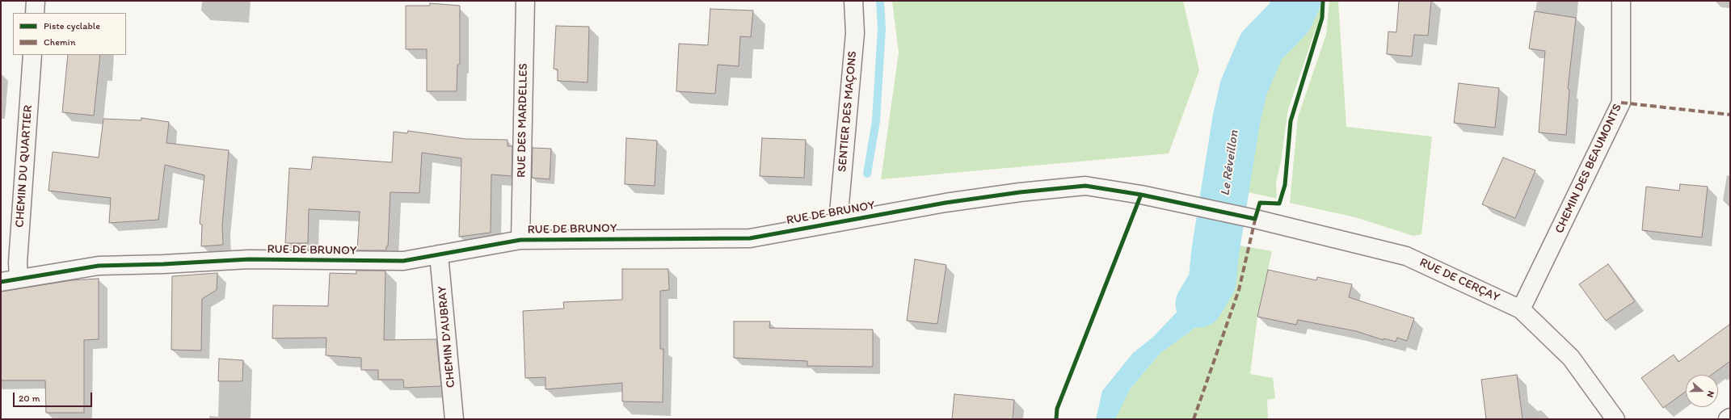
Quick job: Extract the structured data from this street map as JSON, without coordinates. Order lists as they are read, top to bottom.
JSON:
{
  "streets": {
    "street": [
      "SENTIER DES MAÇONS",
      "RUE DES MARDELLES",
      "CHEMIN DU QUARTIER",
      "CHEMIN DES BEAUMONTS",
      "RUE DE BRUNOY",
      "RUE DE CERÇAY",
      "CHEMIN D'AUBRAY"
    ]
  },
  "crossings": [
    ["SENTIER DES MAÇONS", "RUE DE BRUNOY"],
    ["RUE DES MARDELLES", "RUE DE BRUNOY"],
    ["CHEMIN DU QUARTIER", "RUE DE BRUNOY"],
    ["CHEMIN DES BEAUMONTS", "RUE DE CERÇAY"],
    ["RUE DE BRUNOY", "RUE DE CERÇAY"],
    ["RUE DE BRUNOY", "CHEMIN D'AUBRAY"]
  ],
  "water": ["Le Réveillon"],
  "legend": ["Piste cyclable", "Chemin"],
  "scale_bar": "20 m",
  "north": "right"
}
